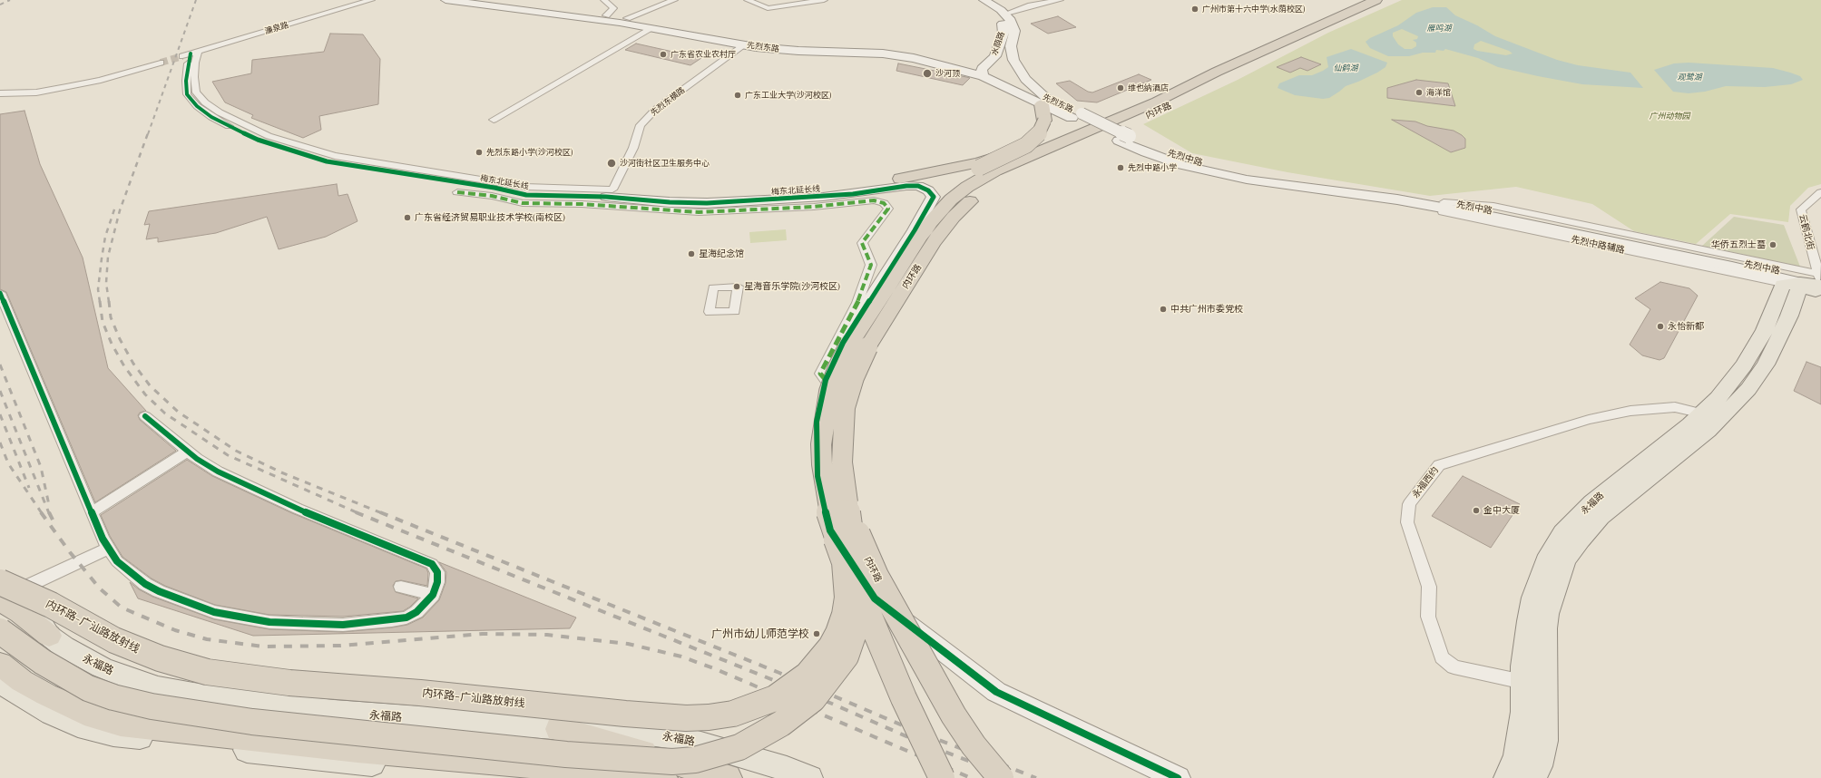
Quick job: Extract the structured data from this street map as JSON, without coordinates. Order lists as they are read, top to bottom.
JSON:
{
  "streets": {
    "highway": ["内环路", "内环路-广汕路放射线"],
    "main road": ["永福路"],
    "street": [
      "濂泉路",
      "水荫路",
      "先烈东路",
      "先烈东横路",
      "先烈中路",
      "梅东北延长线",
      "云鹤北街",
      "先烈中路辅路",
      "永福西约"
    ]
  },
  "crossings": [
    ["濂泉路", "梅东北延长线"],
    ["水荫路", "先烈东路"],
    ["先烈东路", "先烈东横路"],
    ["先烈东路", "先烈中路"],
    ["先烈东横路", "梅东北延长线"],
    ["内环路", "内环路-广汕路放射线"],
    ["先烈中路", "云鹤北街"],
    ["先烈中路", "先烈中路辅路"],
    ["先烈中路", "永福路"],
    ["云鹤北街", "先烈中路辅路"],
    ["永福西约", "永福路"]
  ],
  "water": ["雁鸣湖", "仙鹤湖", "观鹭湖"],
  "parks": ["广州动物园"],
  "places": [
    "广州市第十六中学(水荫校区)",
    "广东省农业农村厅",
    "沙河顶",
    "维也纳酒店",
    "海洋馆",
    "广东工业大学(沙河校区)",
    "先烈东路小学(沙河校区)",
    "沙河街社区卫生服务中心",
    "先烈中路小学",
    "广东省经济贸易职业技术学校(南校区)",
    "华侨五烈士墓",
    "星海纪念馆",
    "星海音乐学院(沙河校区)",
    "中共广州市委党校",
    "永怡新都",
    "金中大厦",
    "广州市幼儿师范学校"
  ]
}
